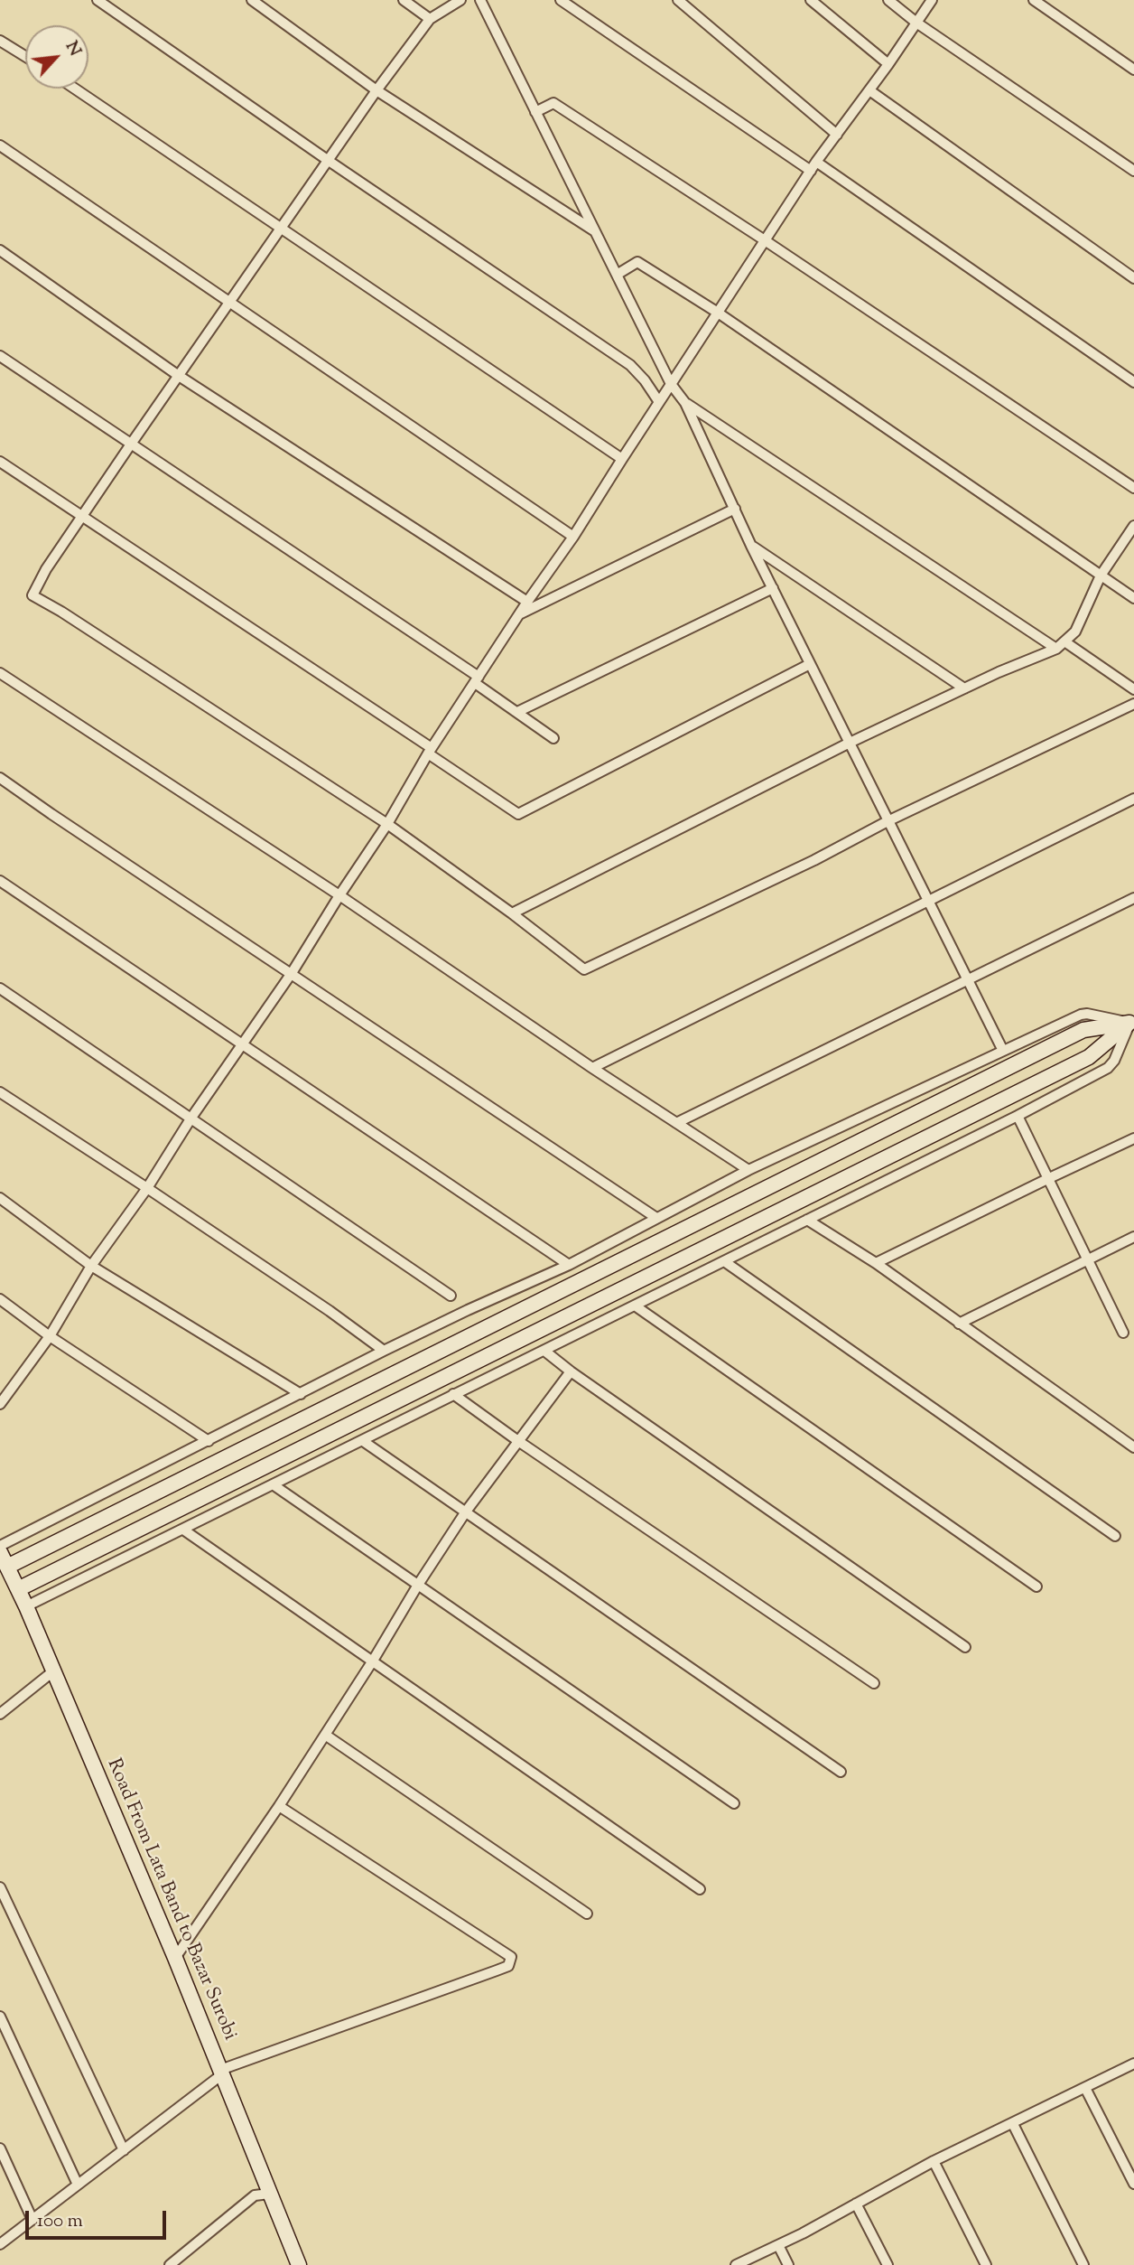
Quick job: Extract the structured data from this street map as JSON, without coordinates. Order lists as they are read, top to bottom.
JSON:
{
  "streets": {
    "street": ["Road From Lata Band to Bazar Surobi"]
  },
  "scale_bar": "100 m",
  "north": "top right"
}
